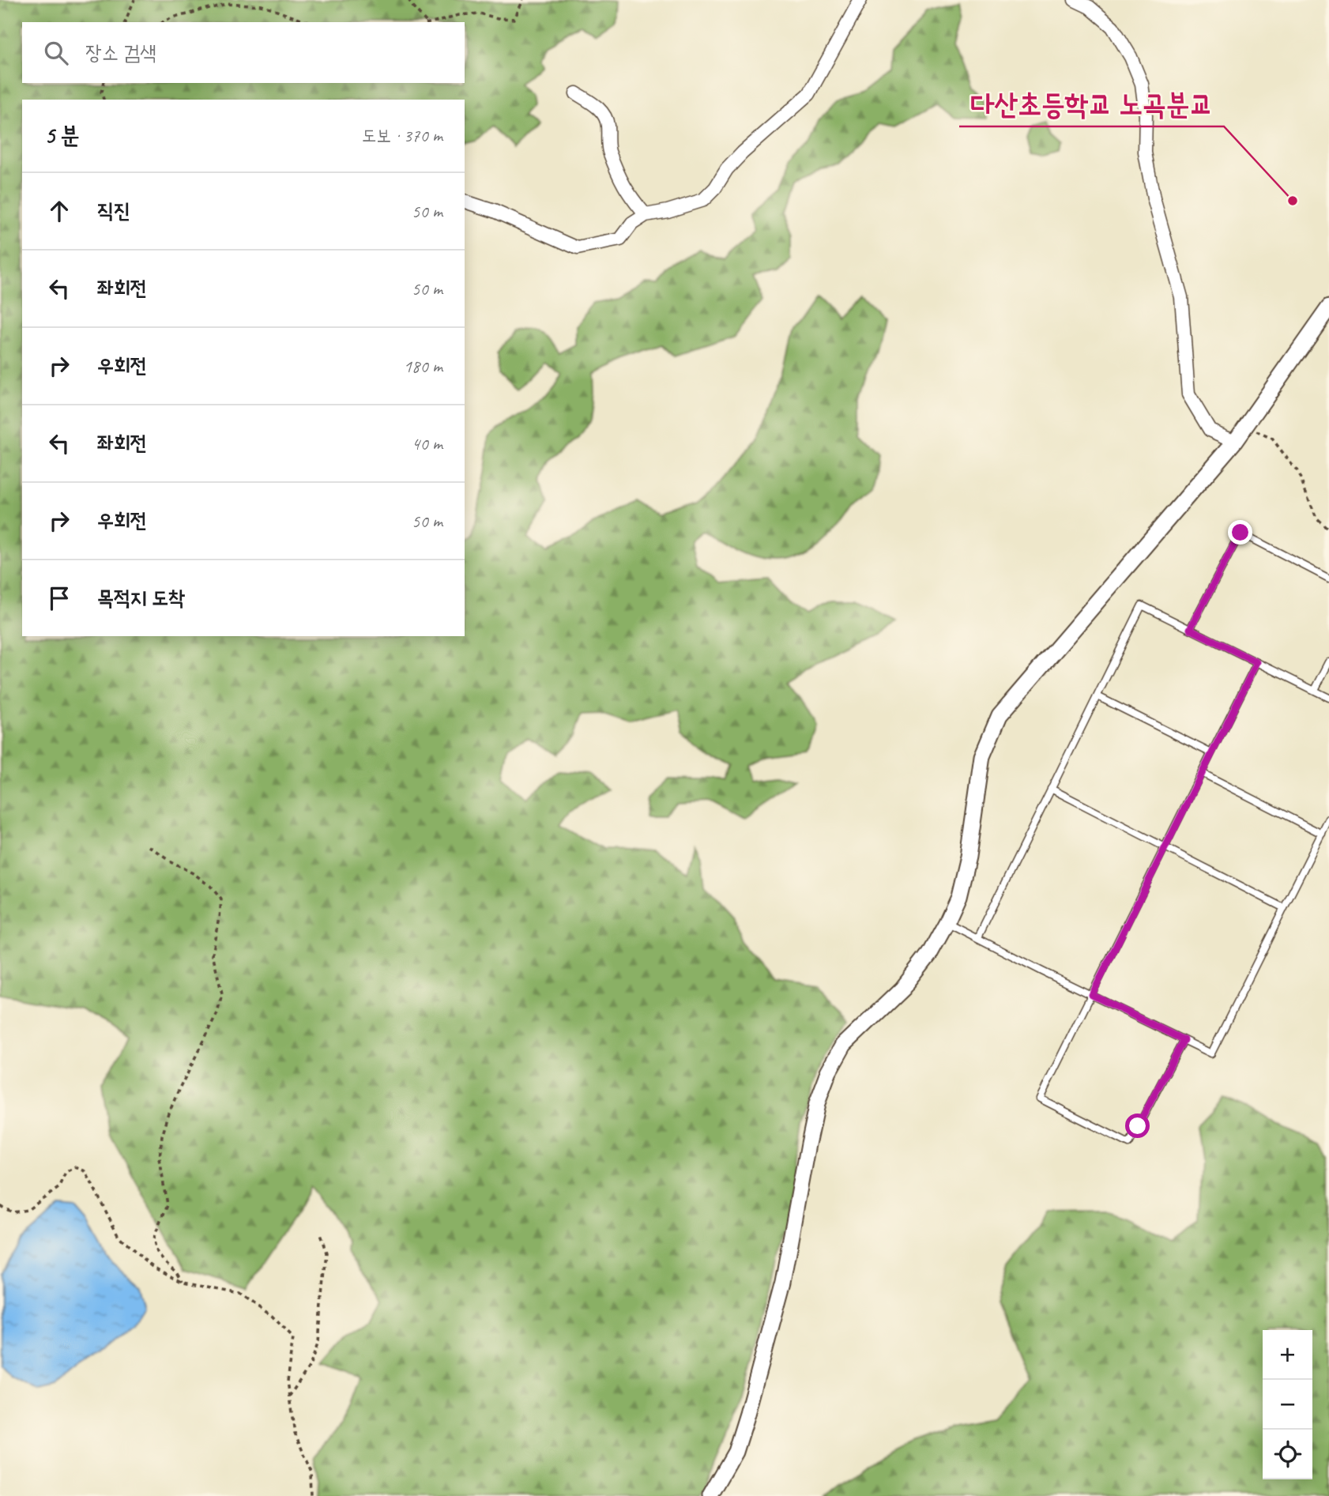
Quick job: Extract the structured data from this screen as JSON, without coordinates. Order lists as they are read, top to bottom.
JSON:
{
  "places": ["다산초등학교 노곡분교"],
  "page": {
    "search": "장소 검색",
    "heading": ["5 분", "도보 · 370 m"],
    "list": [
      ["직진", "50 m"],
      ["좌회전", "50 m"],
      ["우회전", "180 m"],
      ["좌회전", "40 m"],
      ["우회전", "50 m"],
      "목적지 도착"
    ],
    "map_buttons": ["+", "−"]
  }
}
